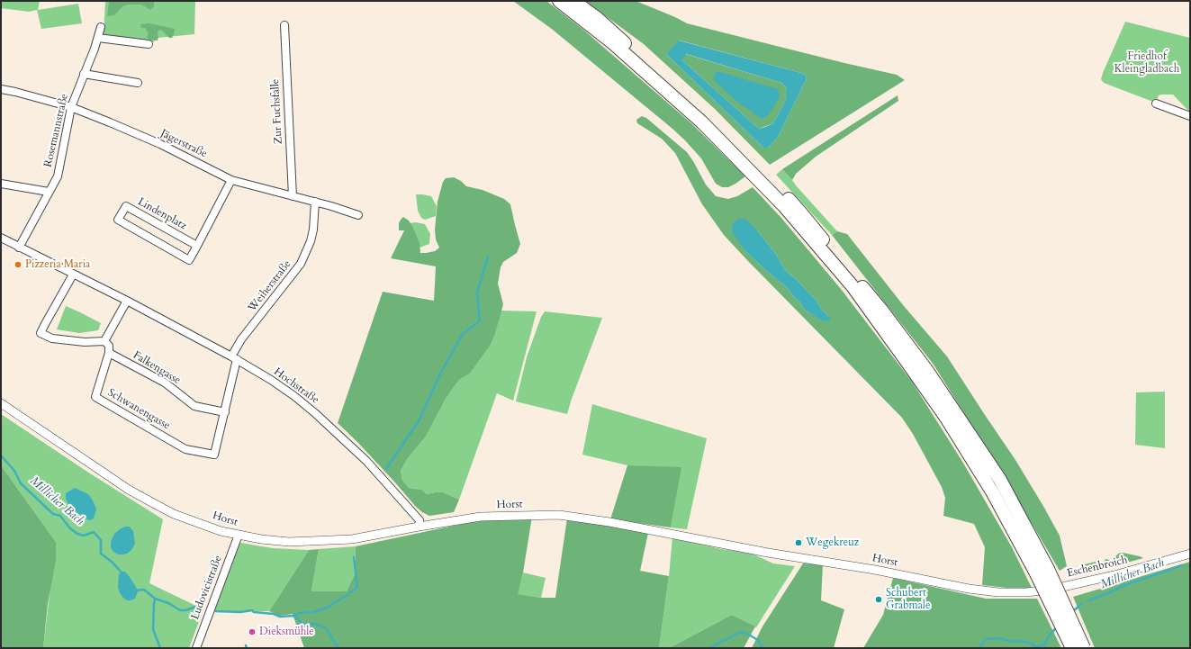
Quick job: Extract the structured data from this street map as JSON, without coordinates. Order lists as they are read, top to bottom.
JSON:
{
  "streets": {
    "street": [
      "Zur Fuchsfalle",
      "Rosemannstraße",
      "Jägerstraße",
      "Lindenplatz",
      "Weiherstraße",
      "Falkengasse",
      "Hochstraße",
      "Schwanengasse",
      "Horst",
      "Eschenbroich",
      "Ludovicistraße"
    ]
  },
  "crossings": [
    ["Zur Fuchsfalle", "Jägerstraße"],
    ["Rosemannstraße", "Jägerstraße"],
    ["Rosemannstraße", "Hochstraße"],
    ["Jägerstraße", "Weiherstraße"],
    ["Weiherstraße", "Falkengasse"],
    ["Weiherstraße", "Hochstraße"],
    ["Weiherstraße", "Schwanengasse"],
    ["Falkengasse", "Schwanengasse"],
    ["Hochstraße", "Horst"],
    ["Horst", "Eschenbroich"],
    ["Horst", "Ludovicistraße"]
  ],
  "water": ["Millicher Bach"],
  "parks": ["Friedhof Kleingladbach"],
  "places": [
    "Pizzeria Maria",
    "Wegekreuz",
    "Schubert Grabmale",
    "Dieksmühle"
  ]
}
